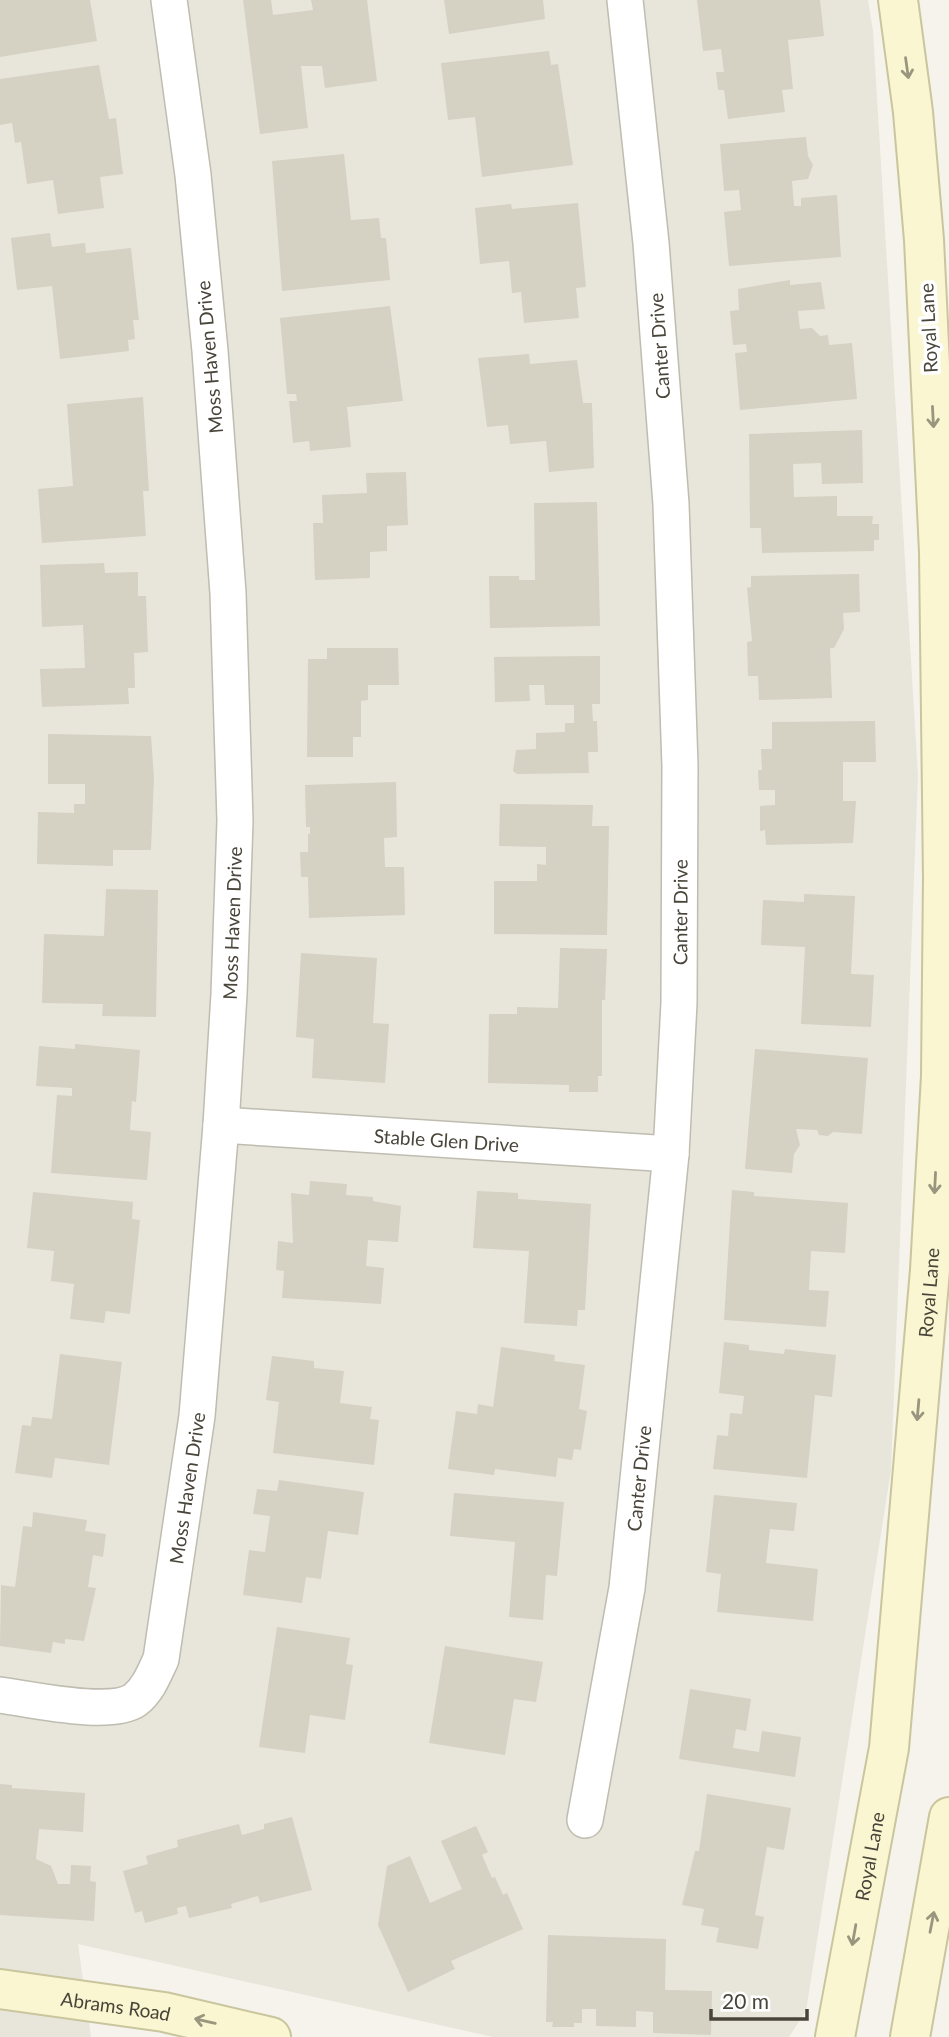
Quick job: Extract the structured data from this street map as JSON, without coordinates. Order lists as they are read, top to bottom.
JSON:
{
  "streets": {
    "main road": ["Royal Lane", "Abrams Road"],
    "street": ["Canter Drive", "Moss Haven Drive", "Stable Glen Drive"]
  },
  "crossings": [
    ["Canter Drive", "Stable Glen Drive"],
    ["Moss Haven Drive", "Stable Glen Drive"]
  ],
  "one_way": ["Royal Lane", "Abrams Road"],
  "scale_bar": "20 m"
}
